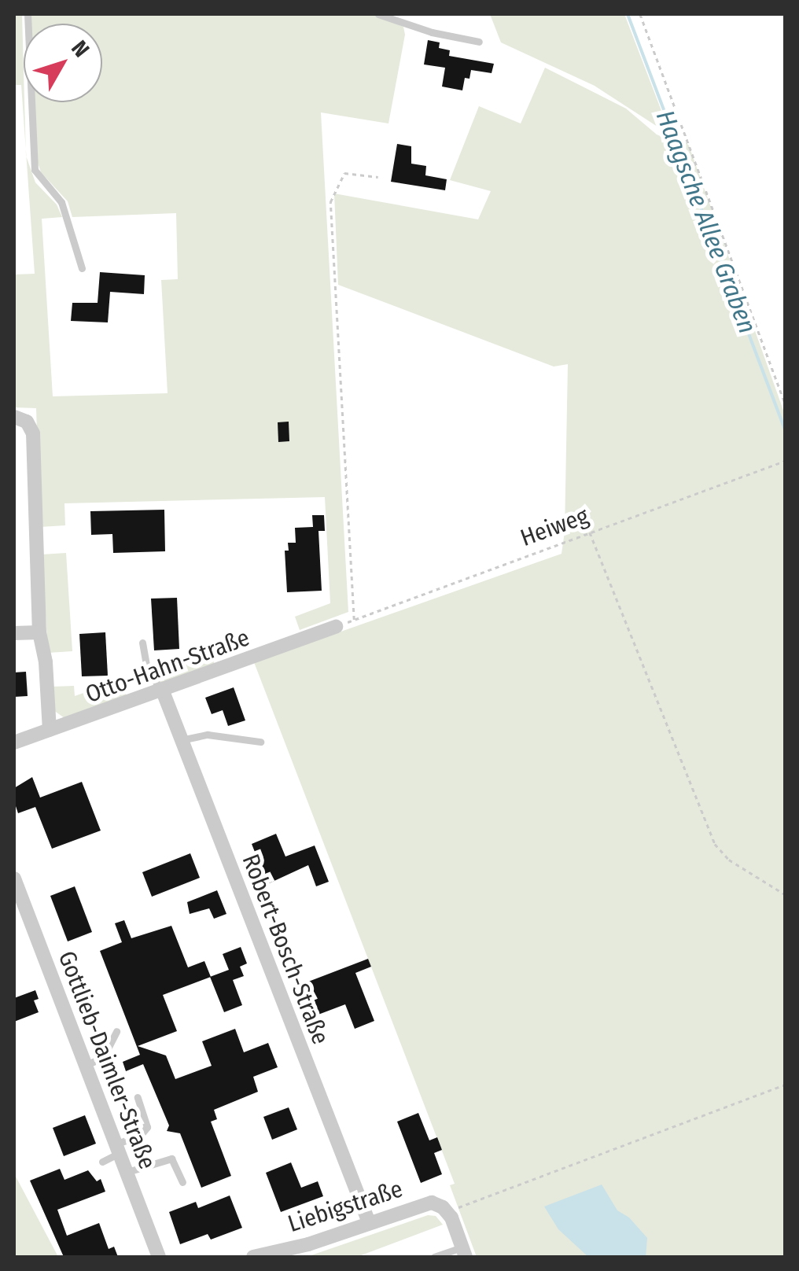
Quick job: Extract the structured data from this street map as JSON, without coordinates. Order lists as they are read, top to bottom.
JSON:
{
  "streets": {
    "street": [
      "Otto-Hahn-Straße",
      "Robert-Bosch-Straße",
      "Gottlieb-Daimler-Straße",
      "Liebigstraße"
    ],
    "path": ["Heiweg"]
  },
  "crossings": [
    ["Heiweg", "Otto-Hahn-Straße"],
    ["Otto-Hahn-Straße", "Robert-Bosch-Straße"],
    ["Robert-Bosch-Straße", "Liebigstraße"]
  ],
  "water": ["Haagsche Allee Graben"],
  "north": "top right"
}
